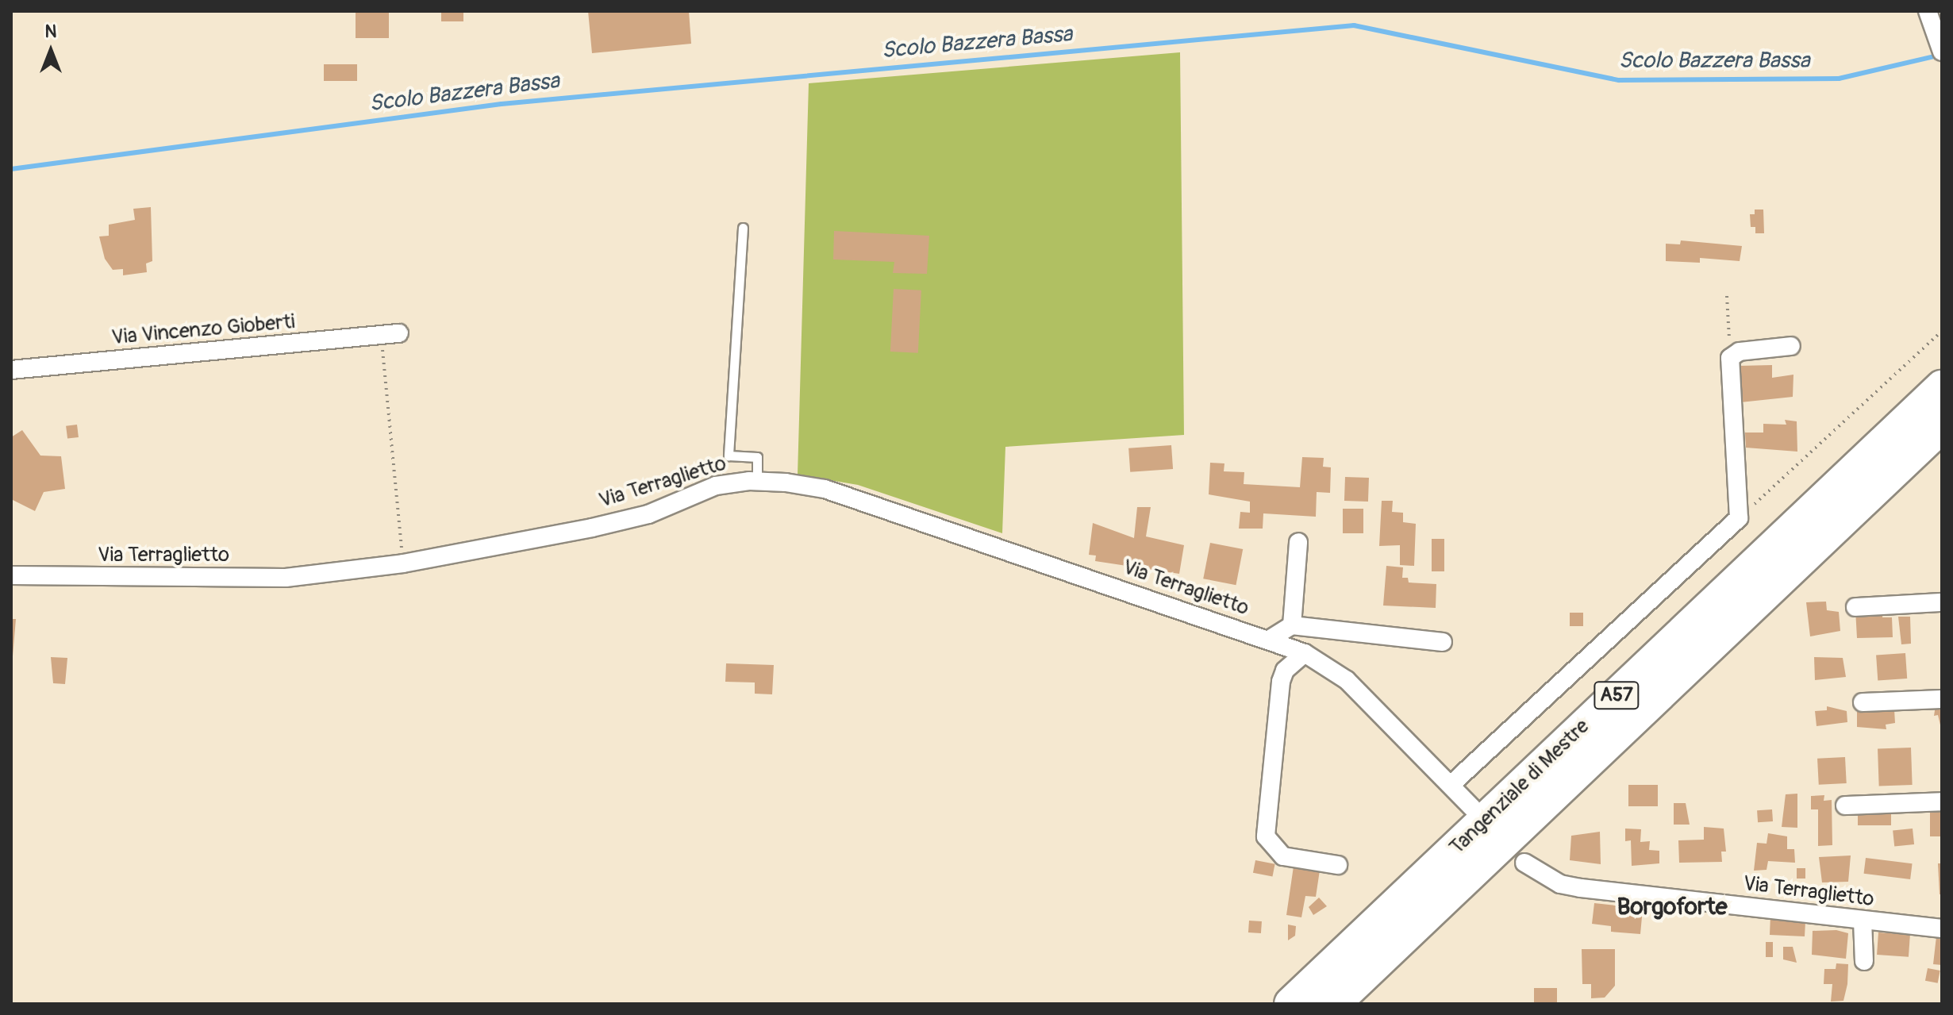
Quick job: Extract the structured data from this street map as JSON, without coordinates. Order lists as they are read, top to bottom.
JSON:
{
  "streets": {
    "highway": ["A57", "Tangenziale di Mestre"],
    "street": ["Via Vincenzo Gioberti", "Via Terraglietto"]
  },
  "districts": ["Borgoforte"],
  "water": ["Scolo Bazzera Bassa"],
  "north": "top"
}
